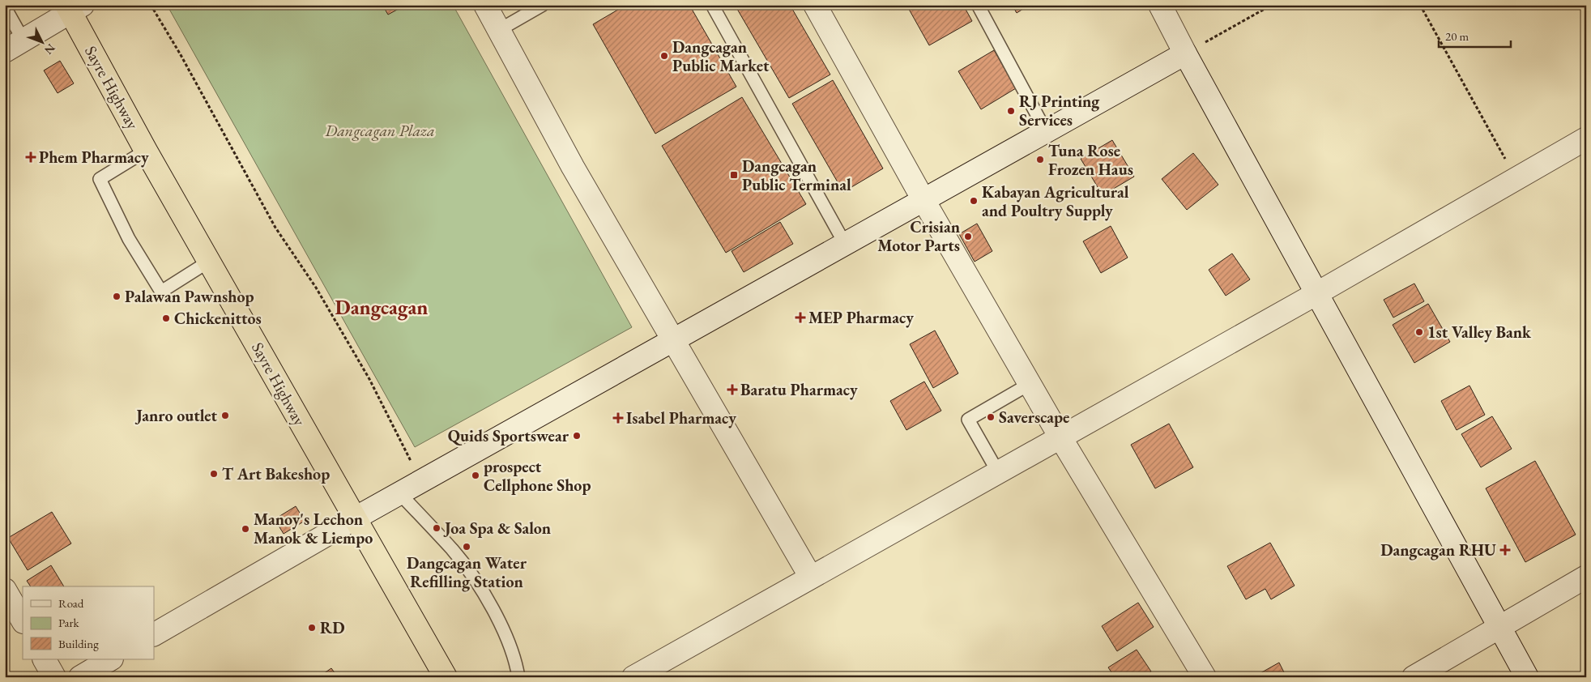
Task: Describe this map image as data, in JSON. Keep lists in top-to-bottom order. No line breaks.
{"streets":{"highway":["Sayre Highway"]},"districts":["Dangcagan"],"parks":["Dangcagan Plaza"],"places":{"other":["Dangcagan Public Market","RJ Printing Services","Tuna Rose Frozen Haus","Kabayan Agricultural and Poultry Supply","Crisian Motor Parts","Palawan Pawnshop","Chickenittos","1st Valley Bank","Janro outlet","Saverscape","Quids Sportswear","T Art Bakeshop","prospect Cellphone Shop","Joa Spa & Salon","Manoy's Lechon Manok & Liempo","Dangcagan Water Refilling Station","RD"],"health":["Phem Pharmacy","MEP Pharmacy","Baratu Pharmacy","Isabel Pharmacy","Dangcagan RHU"],"transit":["Dangcagan Public Terminal"]},"legend":["Road","Park","Building"],"scale_bar":"20 m","north":"bottom right"}
